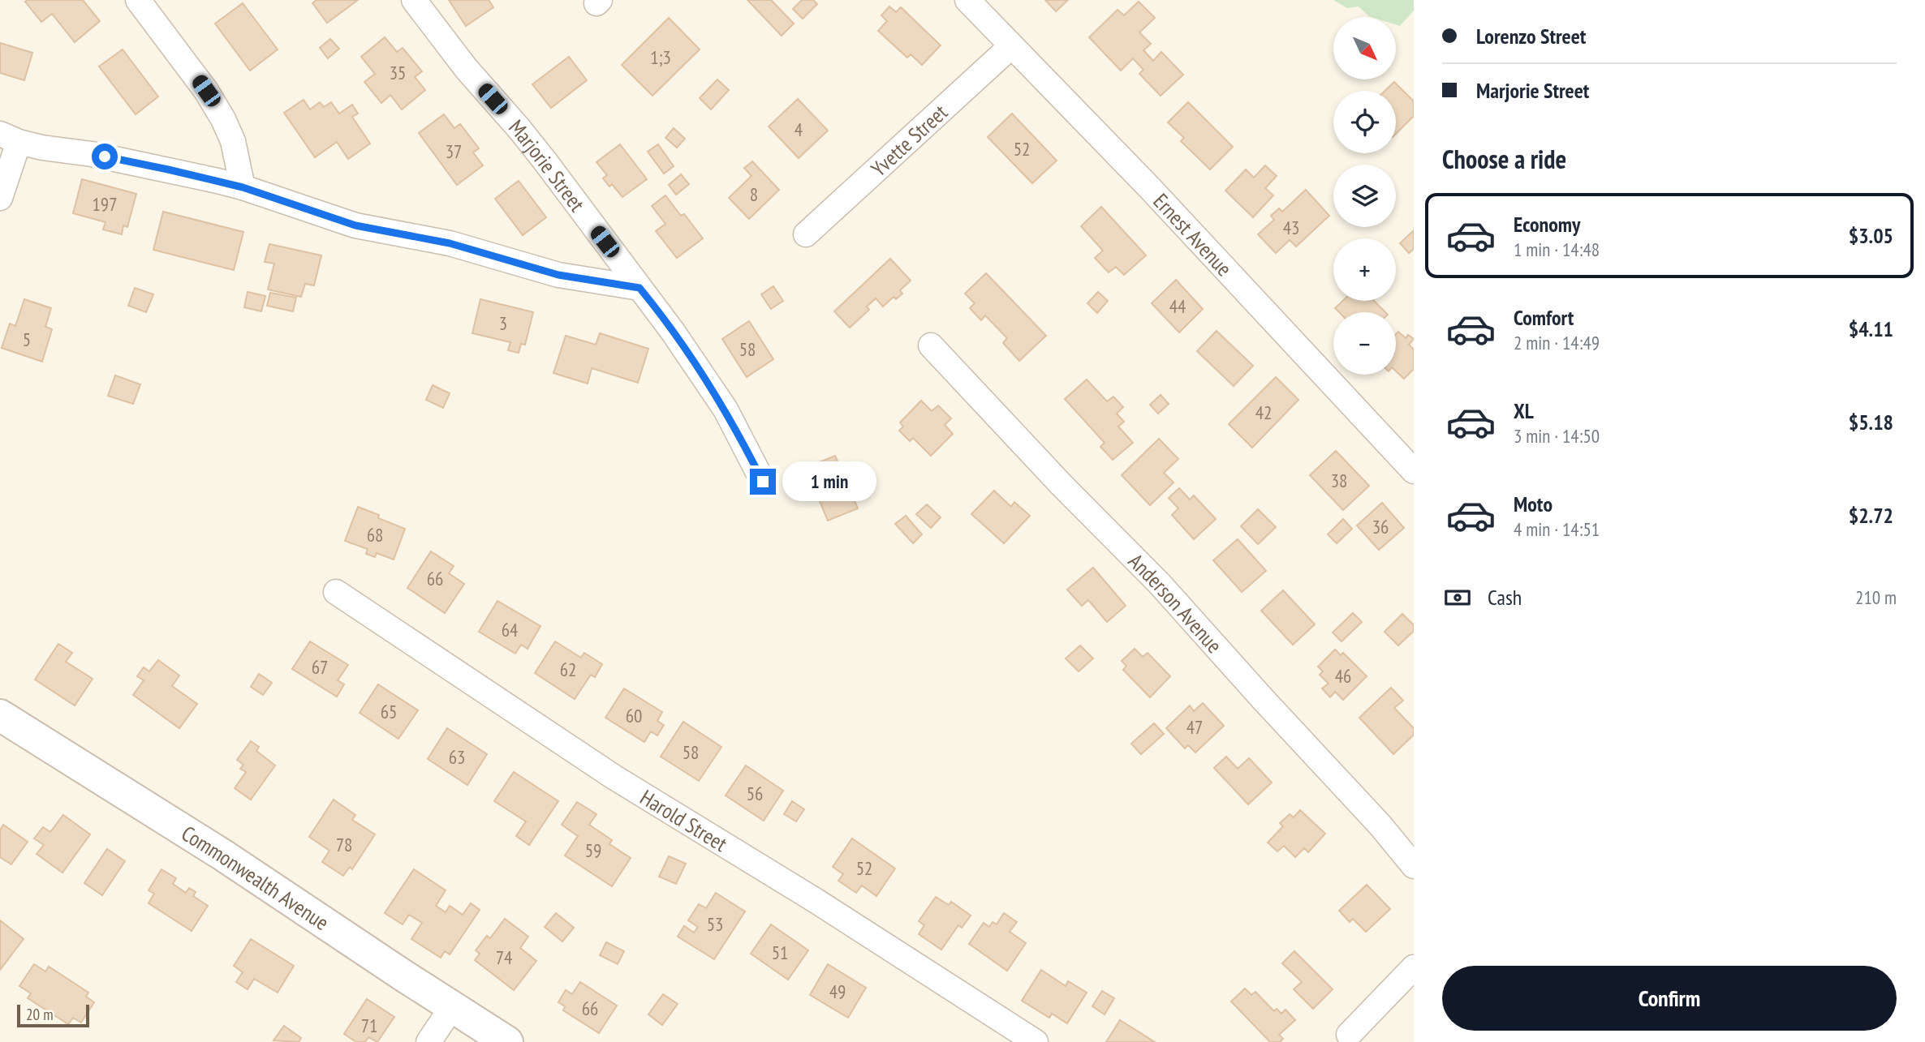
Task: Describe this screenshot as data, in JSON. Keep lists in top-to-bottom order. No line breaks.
{"streets":{"street":["Yvette Street","Marjorie Street","Ernest Avenue","Anderson Avenue","Harold Street","Commonwealth Avenue"]},"crossings":[["Yvette Street","Ernest Avenue"]],"house_numbers":["1;3","35","4","52","37","8","197","43","44","3","5","58","42","38","36","68","66","64","67","62","46","65","60","47","58","63","56","78","59","52","53","51","74","49","66","71"],"scale_bar":"20 m","north":"bottom right","page":{"banner":["Lorenzo Street","Marjorie Street"],"map_buttons":["+","−"],"heading":"Choose a ride","list":[{"name":"Economy","note":"1 min · 14:48","value":"$3.05"},{"name":"Comfort","note":"2 min · 14:49","value":"$4.11"},{"name":"XL","note":"3 min · 14:50","value":"$5.18"},{"name":"Moto","note":"4 min · 14:51","value":"$2.72"}],"bubble":"1 min","pay":["Cash","210 m"],"buttons":"Confirm","scale":"20 m"}}
